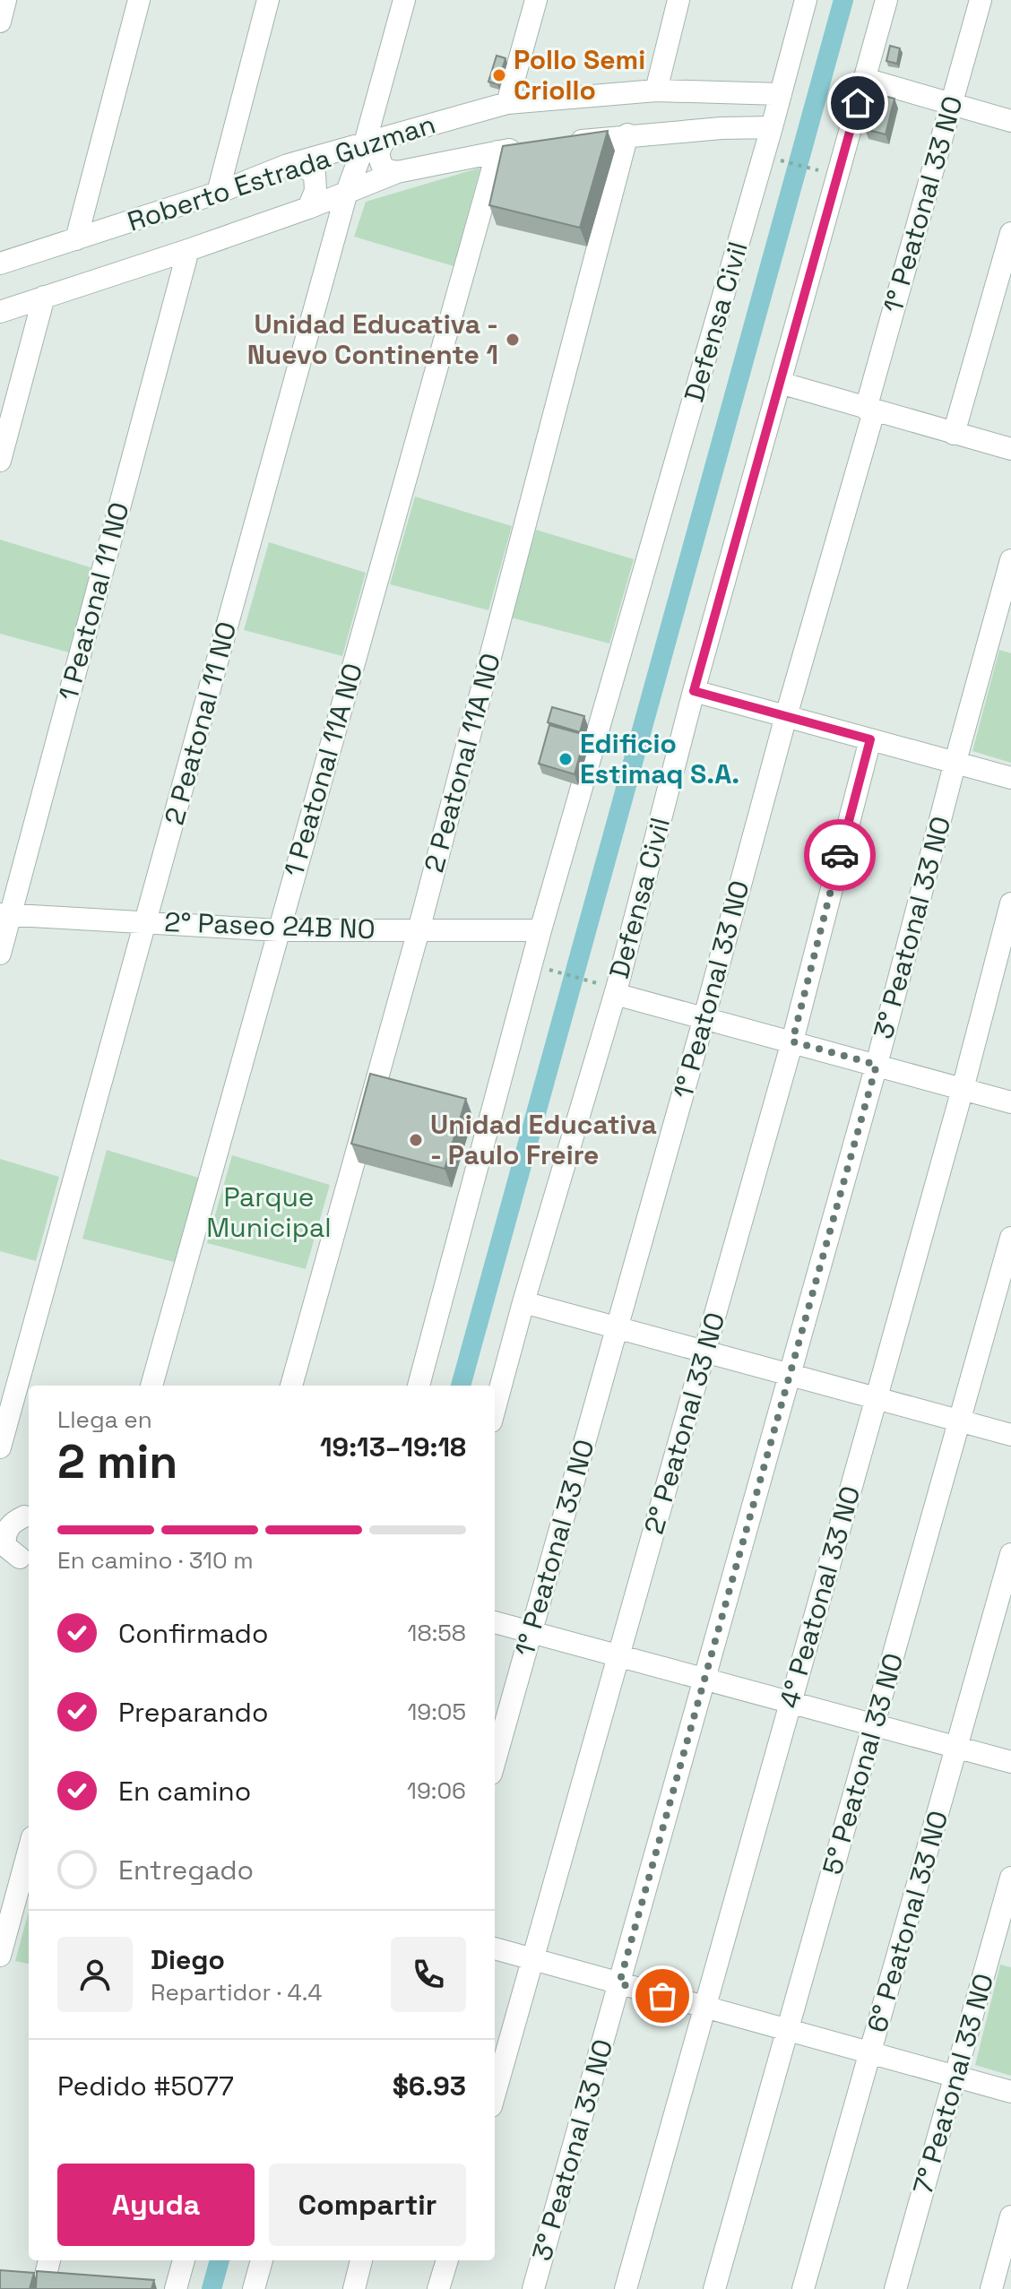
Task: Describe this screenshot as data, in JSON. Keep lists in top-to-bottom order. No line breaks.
{"streets":{"street":["Roberto Estrada Guzman","1° Peatonal 33 NO","Defensa Civil","1 Peatonal 11 NO","2 Peatonal 11 NO","2 Peatonal 11A NO","1 Peatonal 11A NO","2° Paseo 24B NO","3° Peatonal 33 NO","2° Peatonal 33 NO","4° Peatonal 33 NO","5° Peatonal 33 NO","6° Peatonal 33 NO","7° Peatonal 33 NO"]},"crossings":[["Roberto Estrada Guzman","Defensa Civil"],["Roberto Estrada Guzman","1 Peatonal 11 NO"],["Roberto Estrada Guzman","2 Peatonal 11 NO"],["Roberto Estrada Guzman","1 Peatonal 11A NO"],["Defensa Civil","2° Paseo 24B NO"],["1 Peatonal 11 NO","2° Paseo 24B NO"],["2 Peatonal 11 NO","2° Paseo 24B NO"],["2 Peatonal 11A NO","2° Paseo 24B NO"],["1 Peatonal 11A NO","2° Paseo 24B NO"]],"parks":["Parque Municipal"],"places":["Pollo Semi Criollo","Unidad Educativa - Nuevo Continente 1","Edificio Estimaq S.A.","Unidad Educativa - Paulo Freire"],"page":{"heading":["2 min","Llega en","19:13–19:18"],"panel":["Diego","Repartidor · 4.4","Pedido #5077","$6.93"],"bar":"En camino · 310 m","list":[["Confirmado","18:58"],["Preparando","19:05"],["En camino","19:06"],"Entregado"],"buttons":["Ayuda","Compartir"]}}
